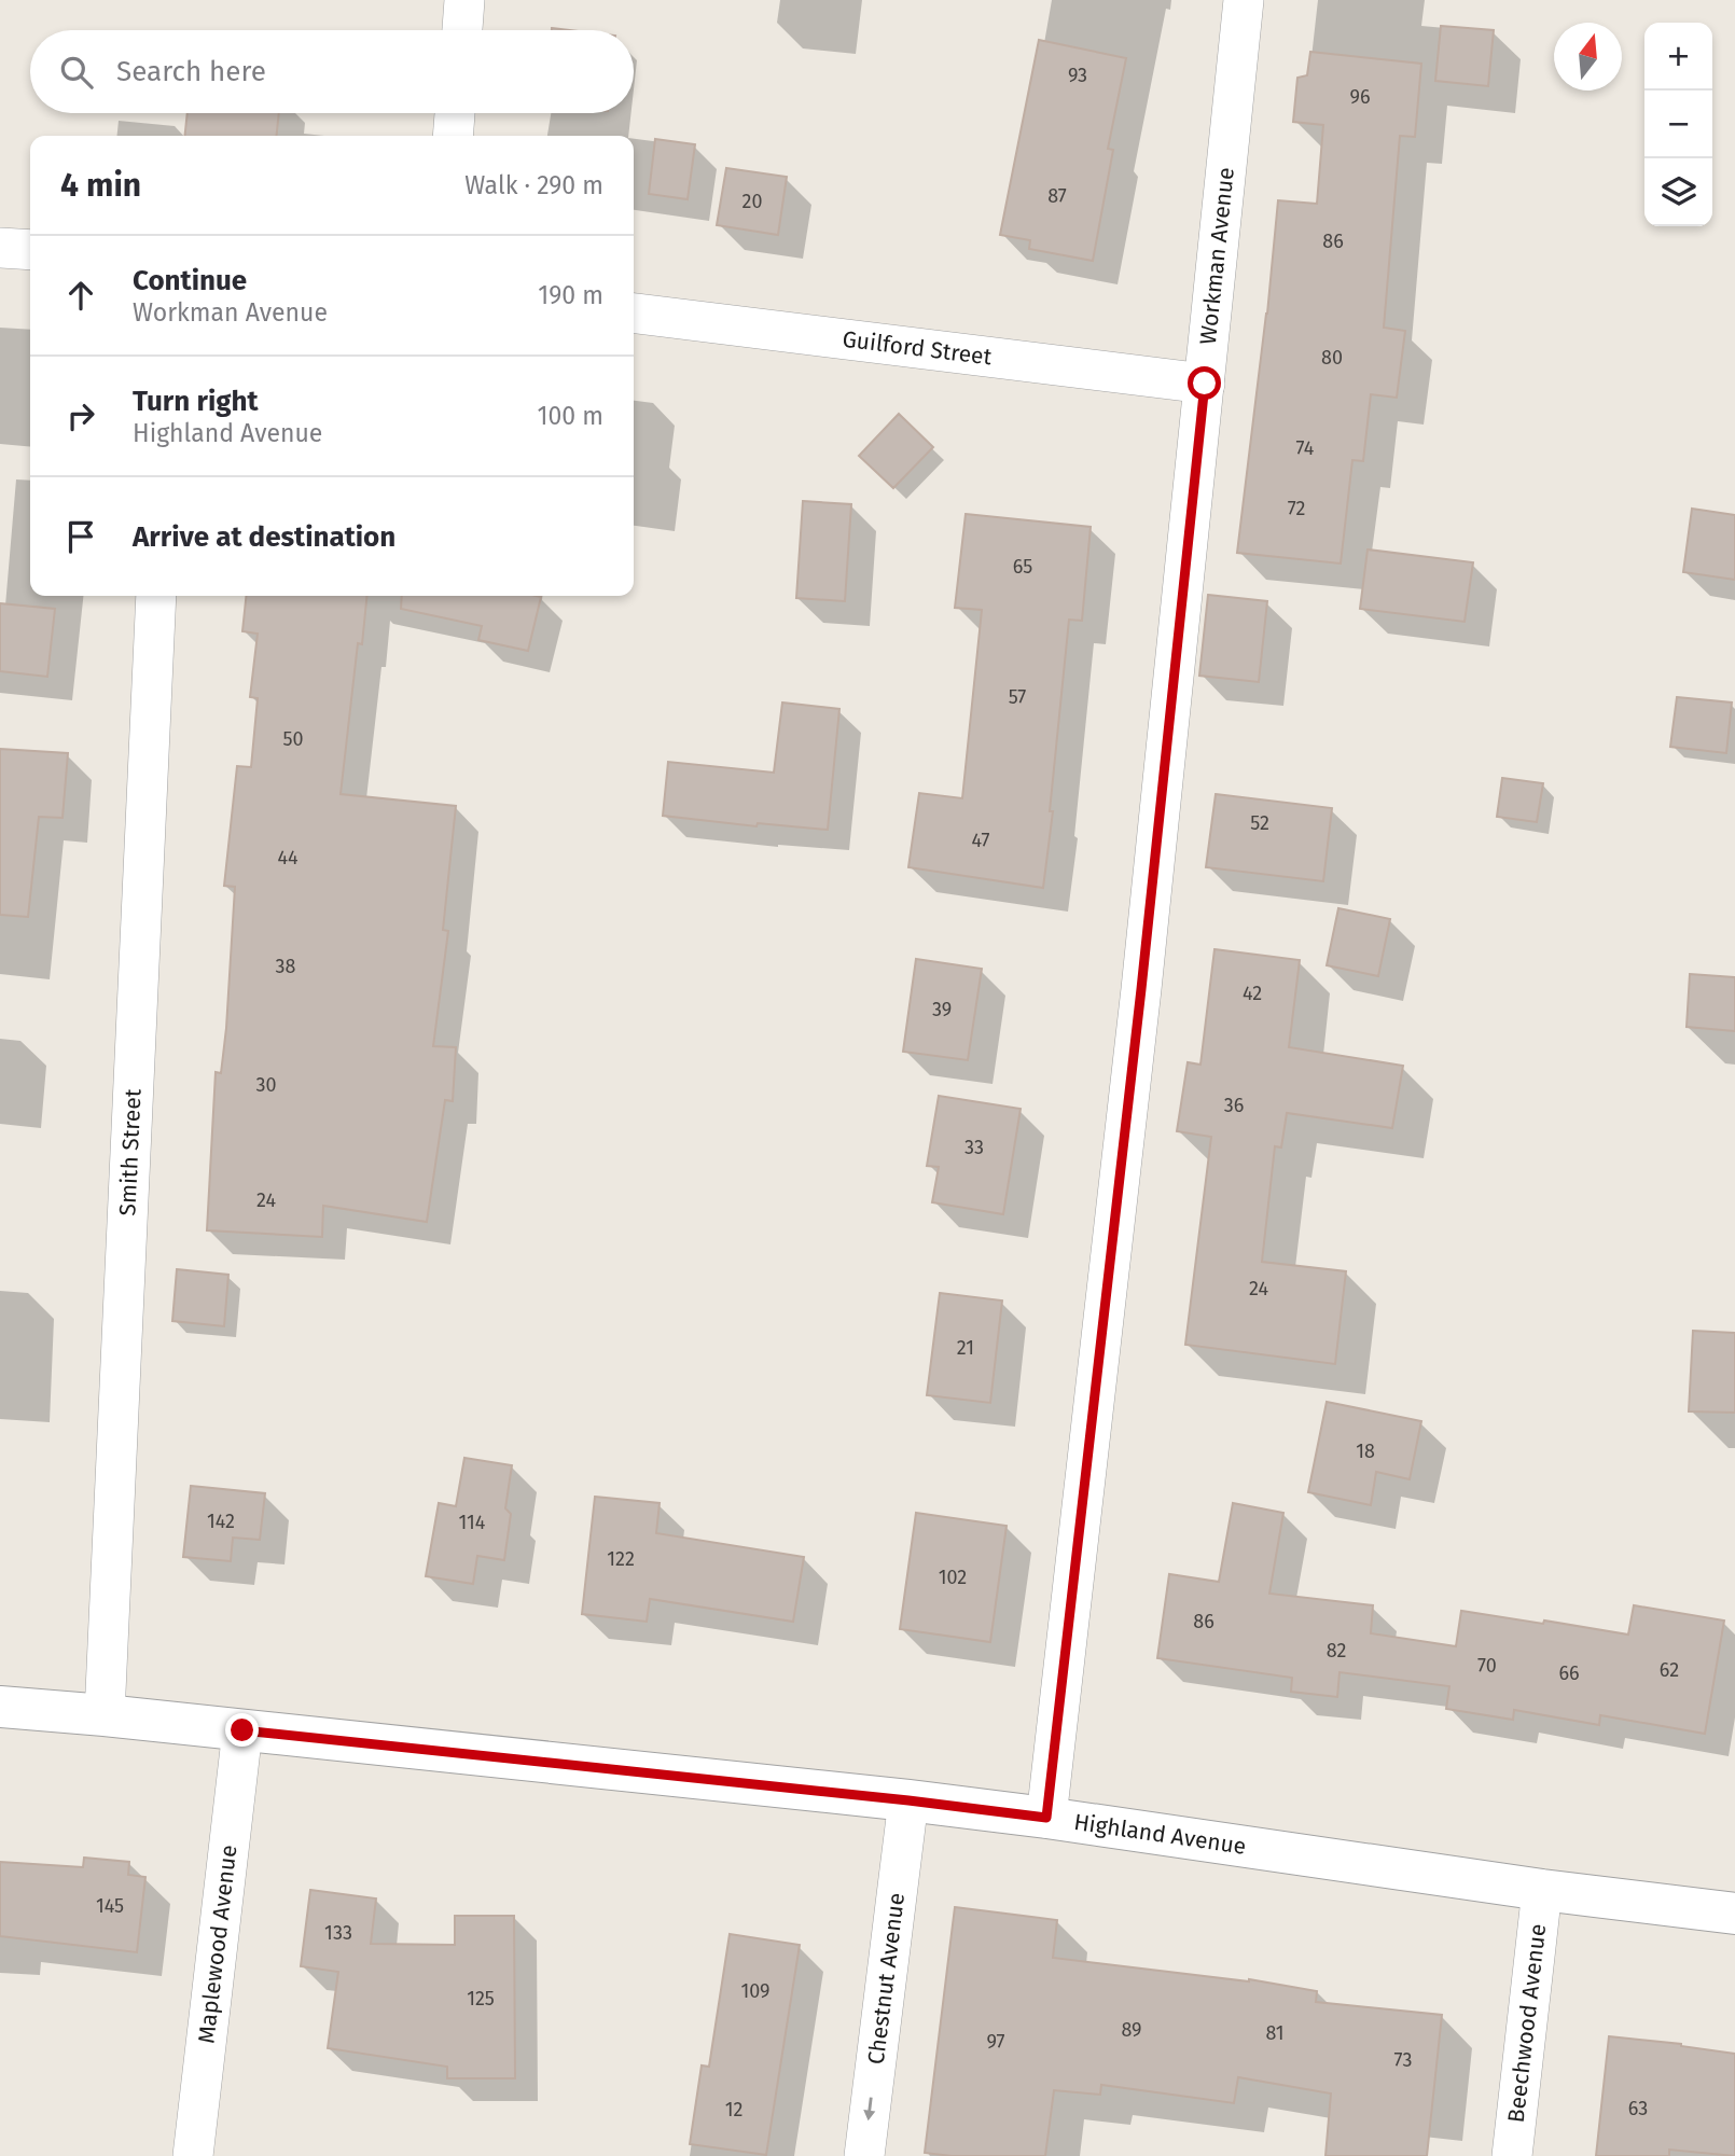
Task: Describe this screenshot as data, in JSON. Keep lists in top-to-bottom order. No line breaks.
{"streets":{"street":["Workman Avenue","Guilford Street","Smith Street","Highland Avenue","Maplewood Avenue","Chestnut Avenue","Beechwood Avenue"]},"crossings":[["Workman Avenue","Guilford Street"],["Workman Avenue","Highland Avenue"],["Smith Street","Highland Avenue"],["Highland Avenue","Maplewood Avenue"],["Highland Avenue","Chestnut Avenue"],["Highland Avenue","Beechwood Avenue"]],"one_way":["Chestnut Avenue"],"house_numbers":["93","96","87","20","86","80","74","72","65","57","50","52","47","44","38","42","39","30","36","33","24","24","21","18","142","114","122","102","86","82","70","62","66","145","133","109","125","89","81","97","73","63","12"],"north":"top","page":{"map_buttons":["+","−"],"search":"Search here","heading":["4 min","Walk · 290 m"],"list":[["Continue","Workman Avenue","190 m"],["Turn right","Highland Avenue","100 m"],"Arrive at destination"]}}
